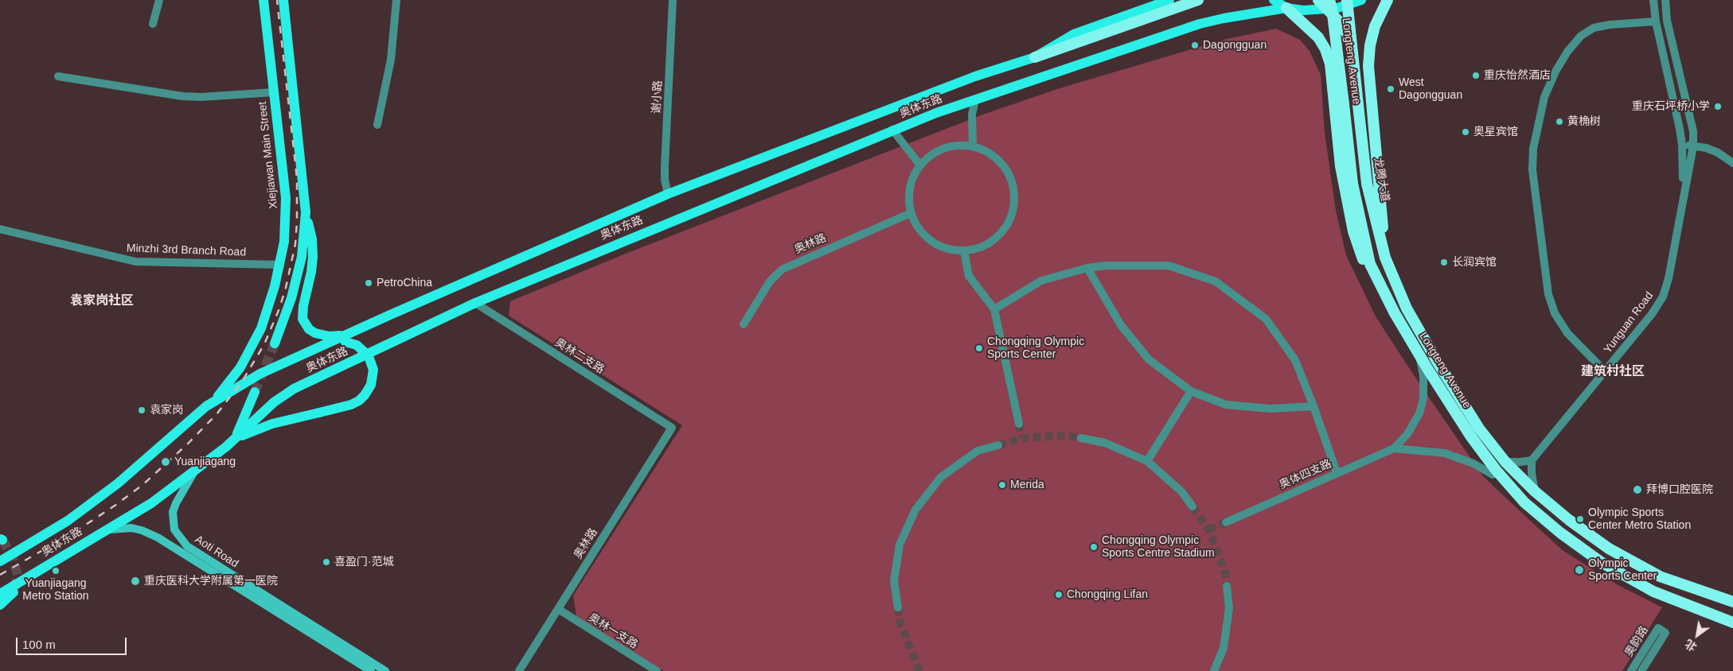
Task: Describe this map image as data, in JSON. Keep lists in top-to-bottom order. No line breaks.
{"streets":{"highway":["Longteng Avenue","龙腾大道"],"main road":["奥体东路","Xiejiawan Main Street","Aoti Road"],"street":["谢小路","奥林路","Minzhi 3rd Branch Road","Yunguan Road","奥林二支路","奥体四支路","奥林一支路","奥韵路"]},"crossings":[["Longteng Avenue","龙腾大道"],["谢小路","奥体东路"],["奥体东路","Xiejiawan Main Street"],["奥体东路","奥林二支路"],["奥体东路","Aoti Road"],["Xiejiawan Main Street","Minzhi 3rd Branch Road"],["奥林路","奥林二支路"],["奥林路","奥林一支路"]],"districts":["袁家岗社区","建筑村社区"],"places":["Dagongguan","重庆怡然酒店","West Dagongguan","重庆石坪桥小学","黄桷树","奥星宾馆","长润宾馆","PetroChina","Chongqing Olympic Sports Center","袁家岗","Yuanjiagang","Merida","拜博口腔医院","Olympic Sports Center Metro Station","Chongqing Olympic Sports Centre Stadium","喜盈门·范城","Olympic Sports Center","Yuanjiagang Metro Station","重庆医科大学附属第一医院","Chongqing Lifan"],"scale_bar":"100 m","north":"bottom left"}
